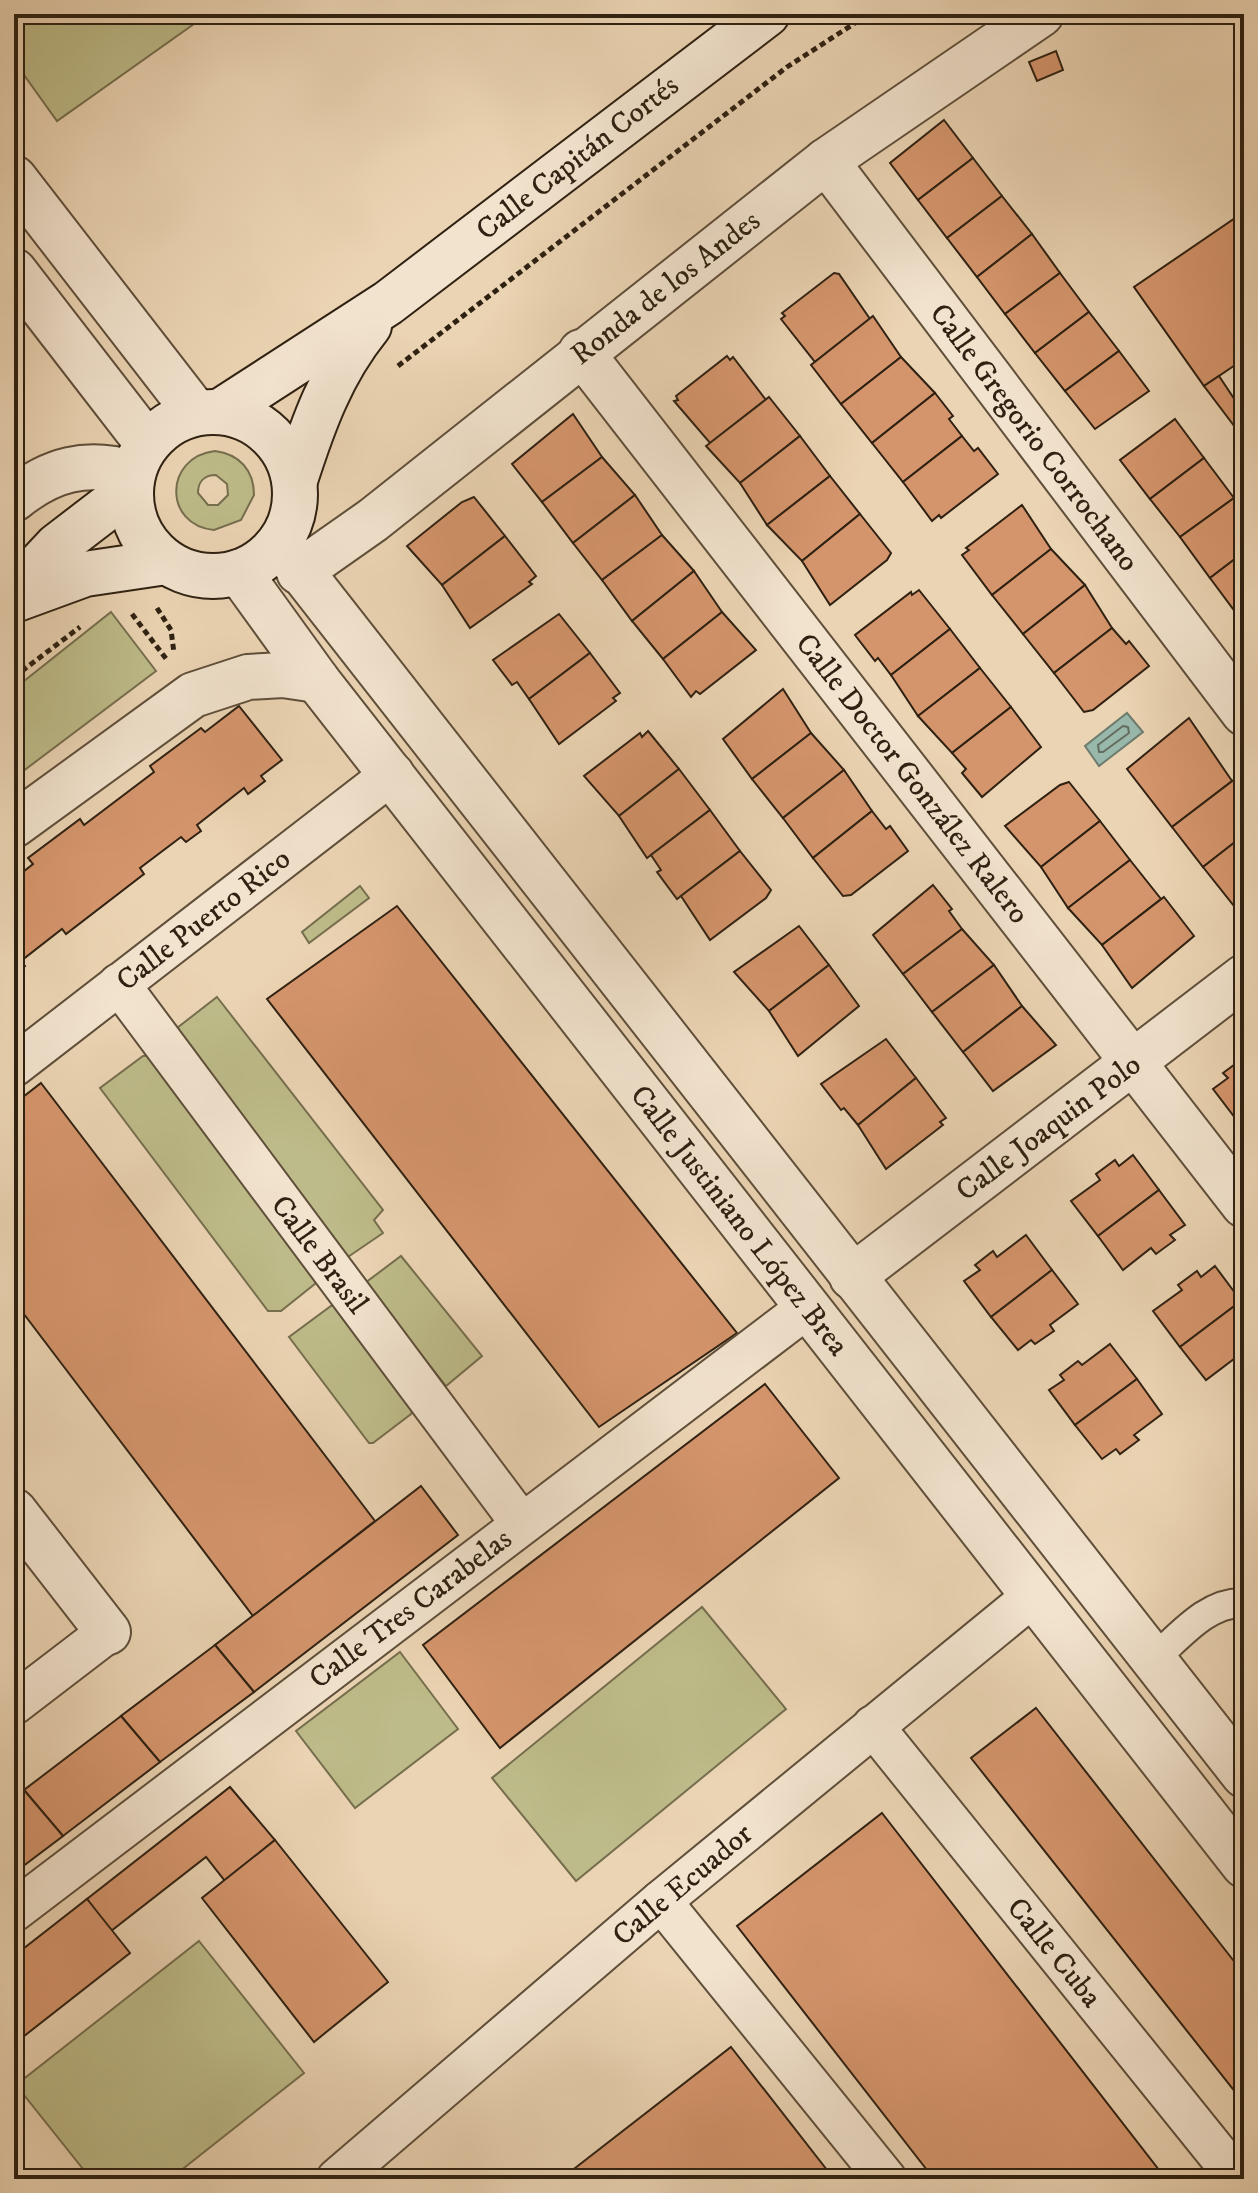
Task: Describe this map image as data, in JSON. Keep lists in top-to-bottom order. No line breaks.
{"streets":{"street":["Calle Capitán Cortés","Ronda de los Andes","Calle Gregorio Corrochano","Calle Doctor González Ralero","Calle Puerto Rico","Calle Joaquin Polo","Calle Justiniano López Brea","Calle Brasil","Calle Tres Carabelas","Calle Ecuador","Calle Cuba"]},"crossings":[["Calle Capitán Cortés","Ronda de los Andes"],["Calle Capitán Cortés","Calle Justiniano López Brea"],["Ronda de los Andes","Calle Gregorio Corrochano"],["Ronda de los Andes","Calle Doctor González Ralero"],["Ronda de los Andes","Calle Justiniano López Brea"],["Calle Doctor González Ralero","Calle Joaquin Polo"],["Calle Puerto Rico","Calle Justiniano López Brea"],["Calle Puerto Rico","Calle Brasil"],["Calle Joaquin Polo","Calle Justiniano López Brea"],["Calle Justiniano López Brea","Calle Tres Carabelas"],["Calle Justiniano López Brea","Calle Ecuador"],["Calle Brasil","Calle Tres Carabelas"],["Calle Ecuador","Calle Cuba"]]}
